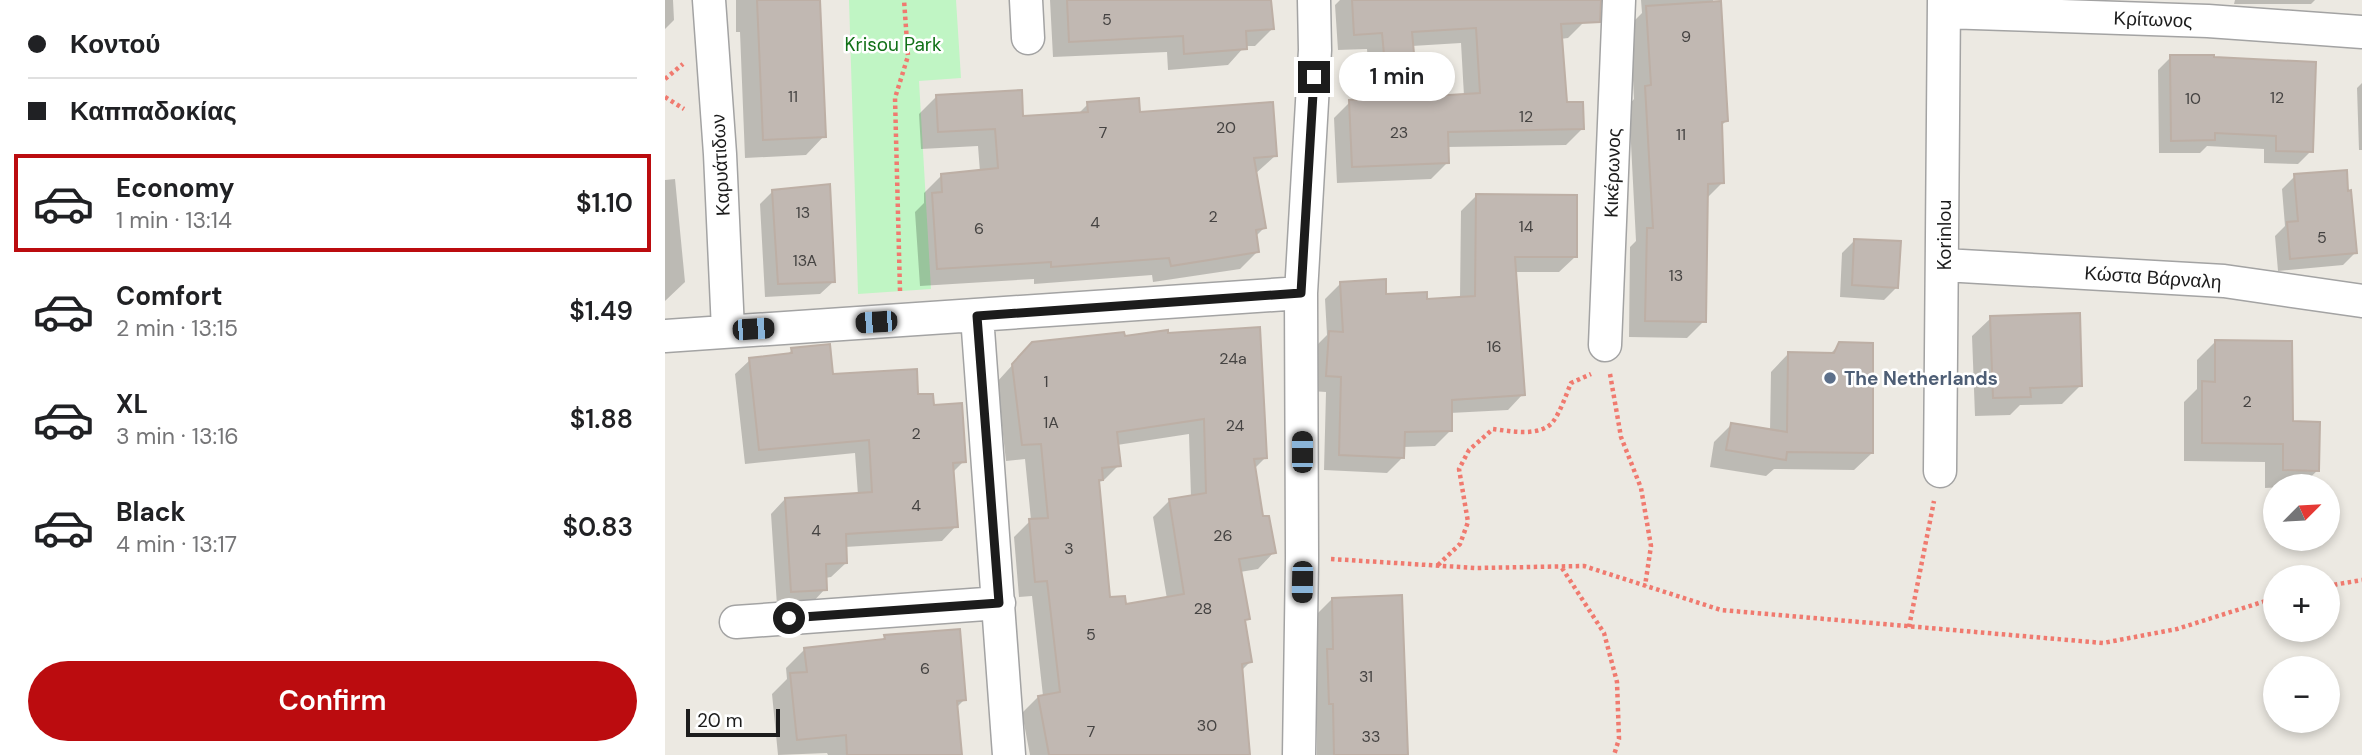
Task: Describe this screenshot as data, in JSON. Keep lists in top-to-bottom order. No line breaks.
{"streets":{"street":["Κρίτωνος","Καρυάτιδων","Κικέρωνος","Korinlou","Κώστα Βάρναλη"]},"crossings":[["Κρίτωνος","Korinlou"],["Korinlou","Κώστα Βάρναλη"]],"parks":["Krisou Park"],"places":["The Netherlands"],"house_numbers":["5","9","11","12","10","12","20","7","23","11","13","2","4","14","6","5","13A","13","16","24a","1","2","1A","24","2","4","4","26","3","28","5","6","31","30","7","33"],"scale_bar":"20 m","north":"top right","page":{"banner":["Κοντού","Καππαδοκίας"],"bubble":"1 min","list":[{"name":"Economy","note":"1 min · 13:14","value":"$1.10"},{"name":"Comfort","note":"2 min · 13:15","value":"$1.49"},{"name":"XL","note":"3 min · 13:16","value":"$1.88"},{"name":"Black","note":"4 min · 13:17","value":"$0.83"}],"map_buttons":["+","−"],"buttons":"Confirm","scale":"20 m"}}
